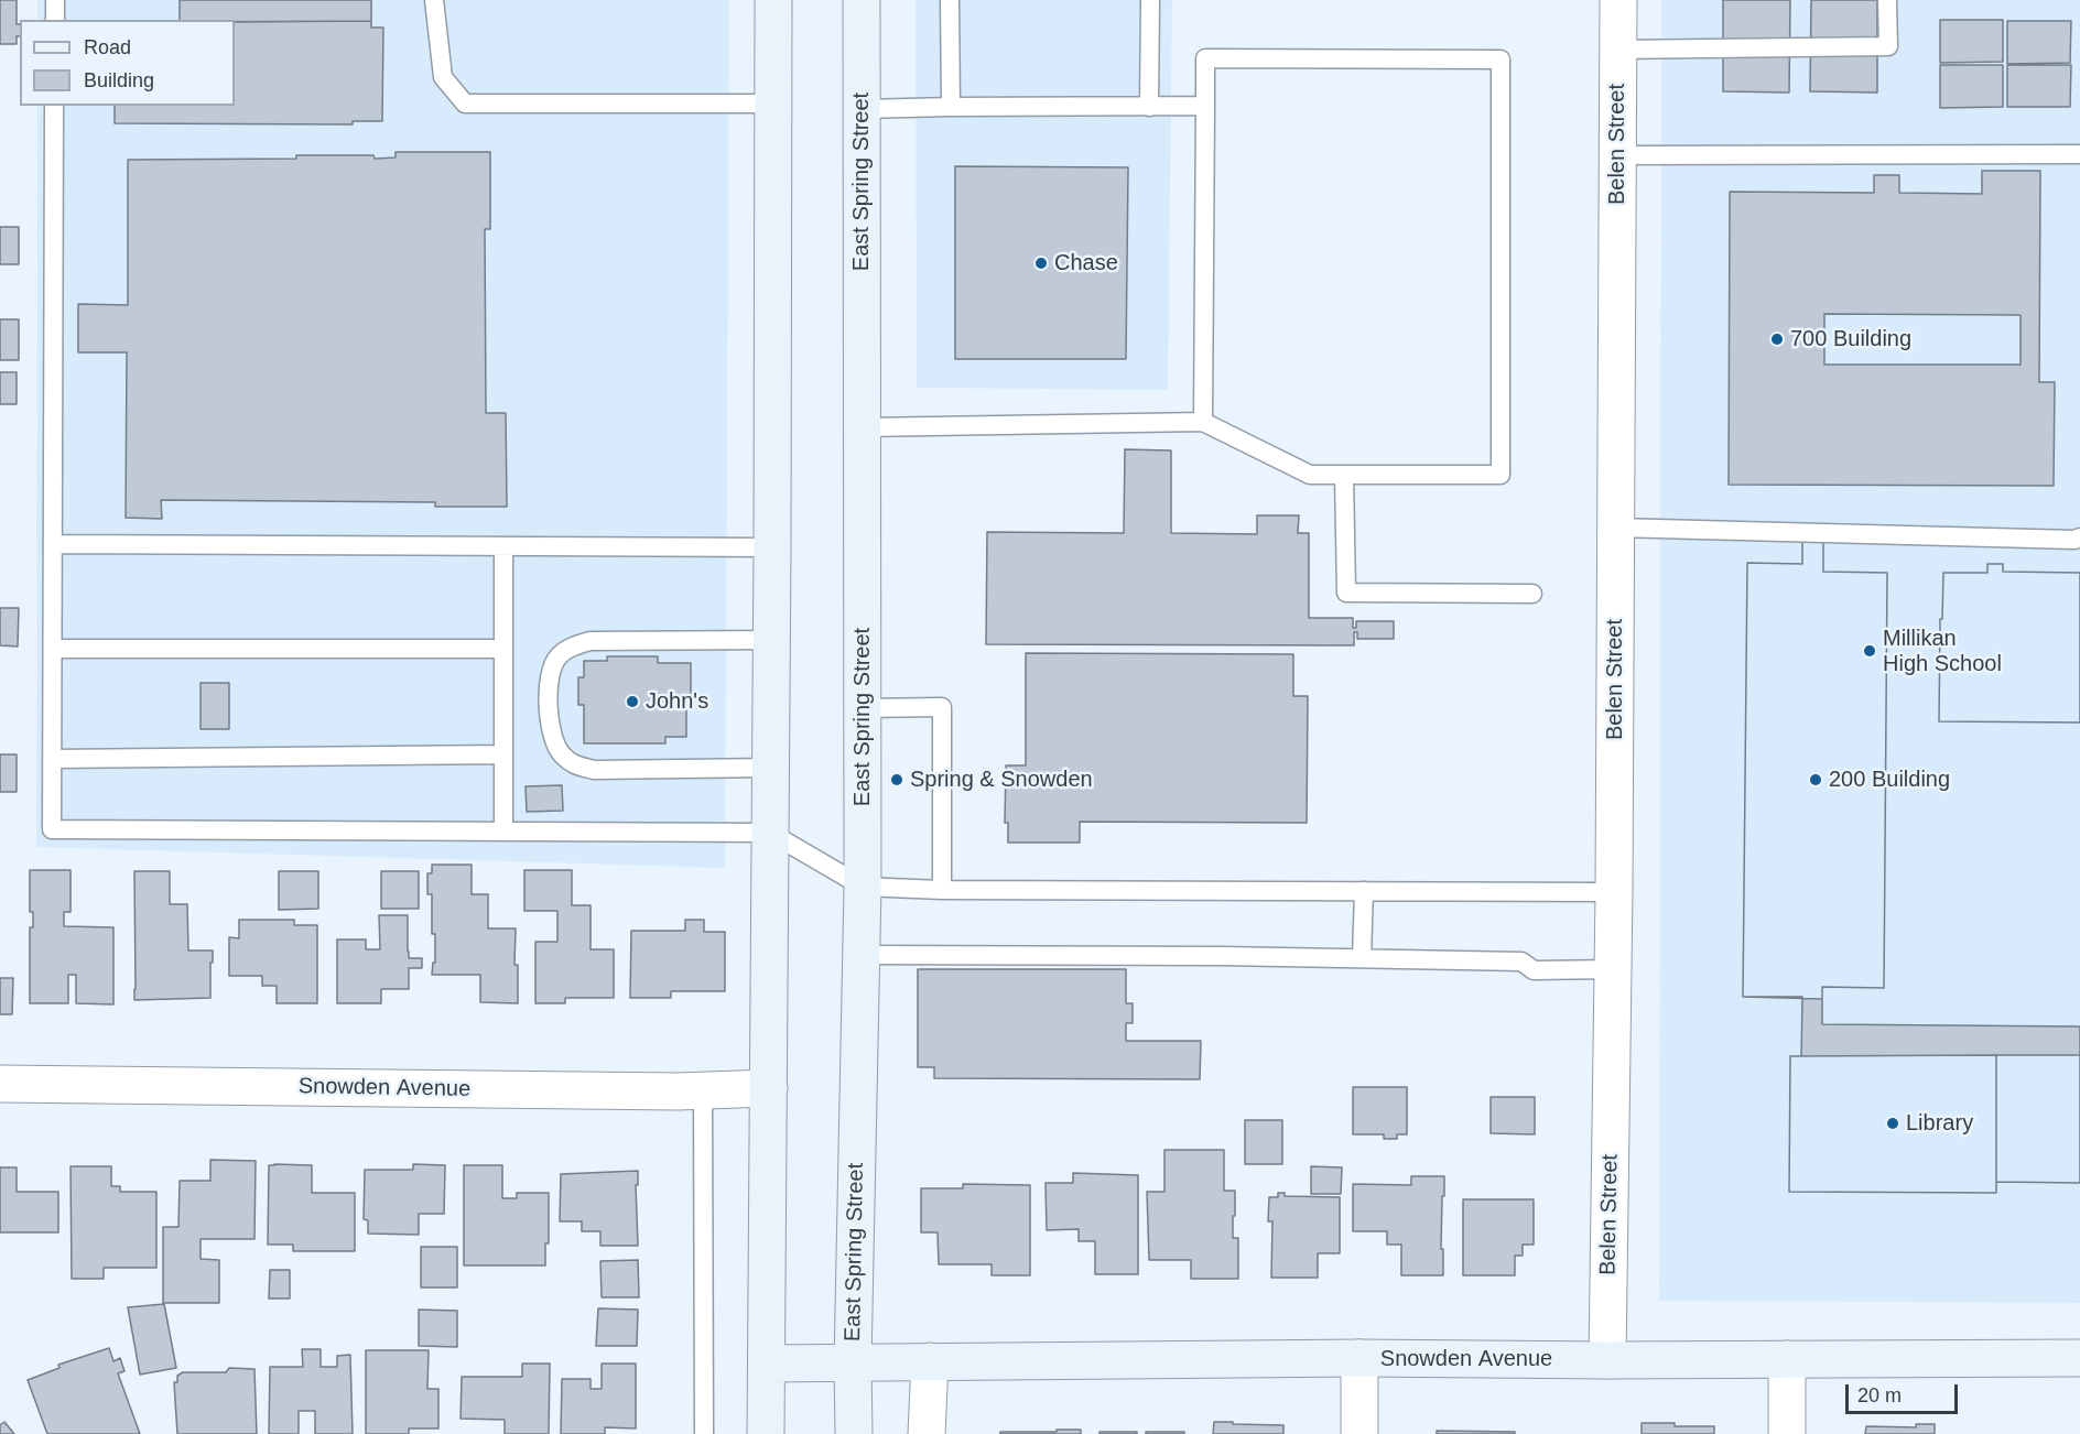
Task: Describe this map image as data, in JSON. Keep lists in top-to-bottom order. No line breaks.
{"streets":{"main road":["East Spring Street","Snowden Avenue"],"street":["Belen Street"]},"crossings":[["Belen Street","Snowden Avenue"],["East Spring Street","Snowden Avenue"]],"places":["Chase","700 Building","Millikan High School","John's","Spring & Snowden","200 Building","Library"],"legend":["Road","Building"],"scale_bar":"20 m"}
